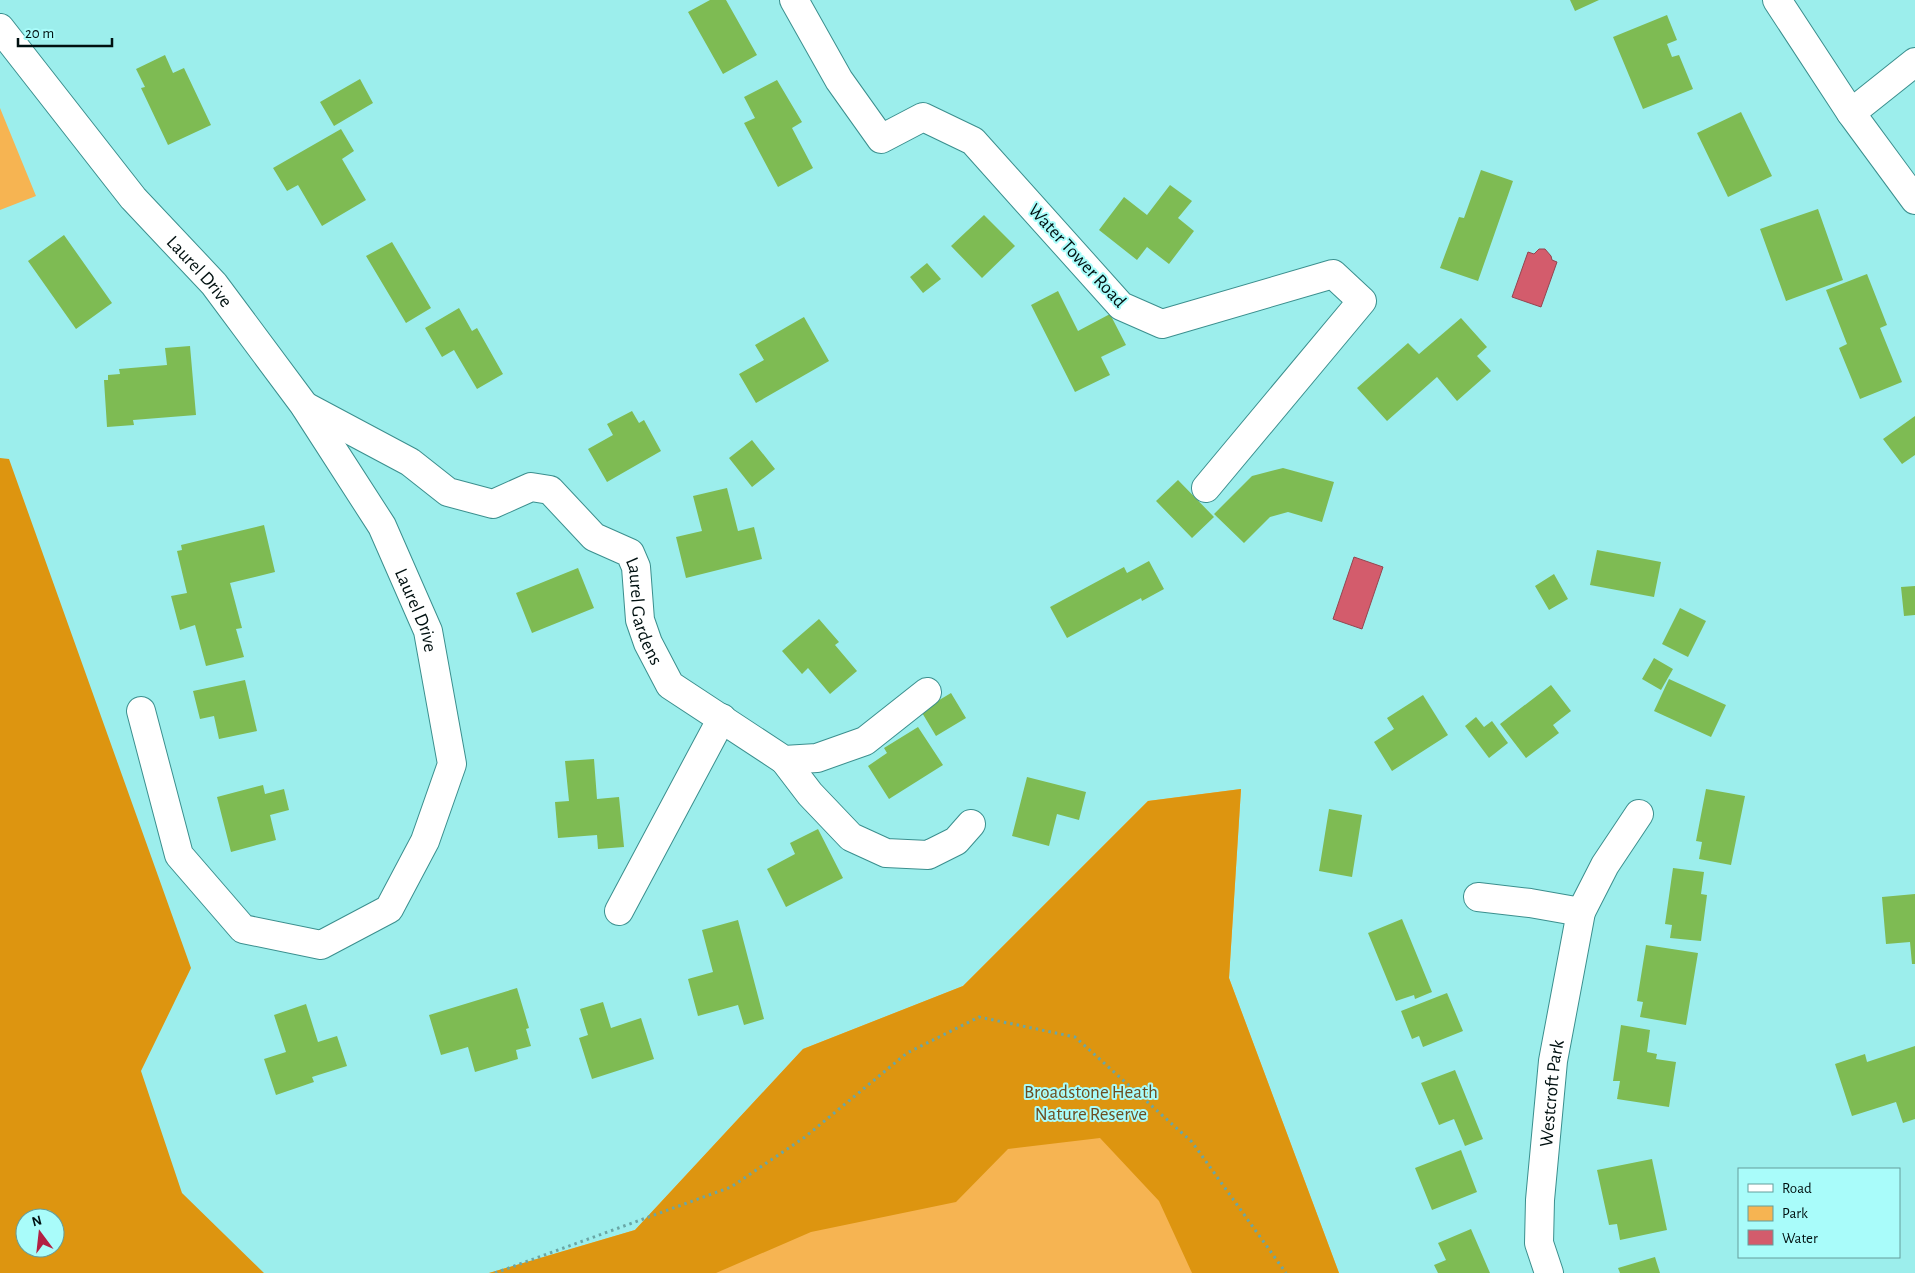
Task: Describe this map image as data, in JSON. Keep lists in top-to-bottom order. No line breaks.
{"streets":{"street":["Water Tower Road","Laurel Drive","Laurel Gardens","Westcroft Park"]},"crossings":[["Laurel Drive","Laurel Gardens"]],"parks":["Broadstone Heath Nature Reserve"],"legend":["Road","Park","Water"],"scale_bar":"20 m","north":"top"}
